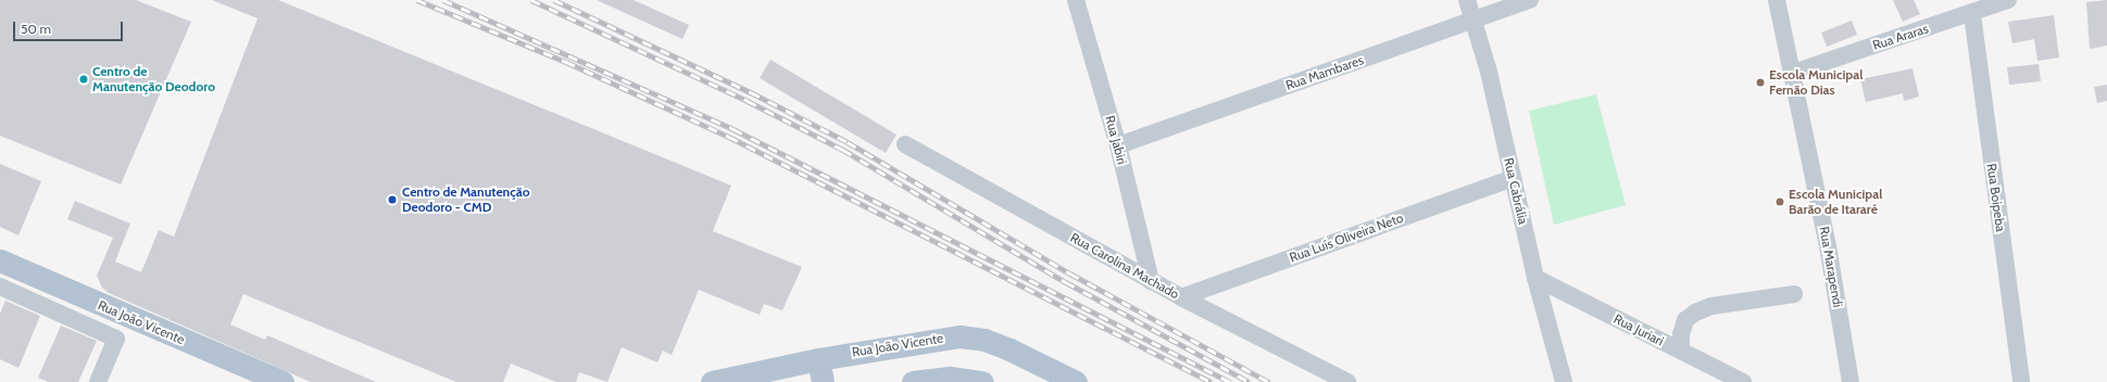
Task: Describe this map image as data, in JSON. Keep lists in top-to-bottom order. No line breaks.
{"streets":{"main road":["Rua João Vicente"],"street":["Rua Araras","Rua Mambares","Rua Jabiri","Rua Cabrália","Rua Boipeba","Rua Luís Oliveira Neto","Rua Carolina Machado","Rua Marapendi","Rua Juriari"]},"crossings":[["Rua Araras","Rua Boipeba"],["Rua Araras","Rua Marapendi"],["Rua Mambares","Rua Jabiri"],["Rua Mambares","Rua Cabrália"],["Rua Jabiri","Rua Carolina Machado"],["Rua Cabrália","Rua Luís Oliveira Neto"],["Rua Cabrália","Rua Juriari"],["Rua Luís Oliveira Neto","Rua Carolina Machado"]],"places":["Centro de Manutenção Deodoro","Escola Municipal Fernão Dias","Centro de Manutenção Deodoro - CMD","Escola Municipal Barão de Itararé"],"scale_bar":"50 m"}
